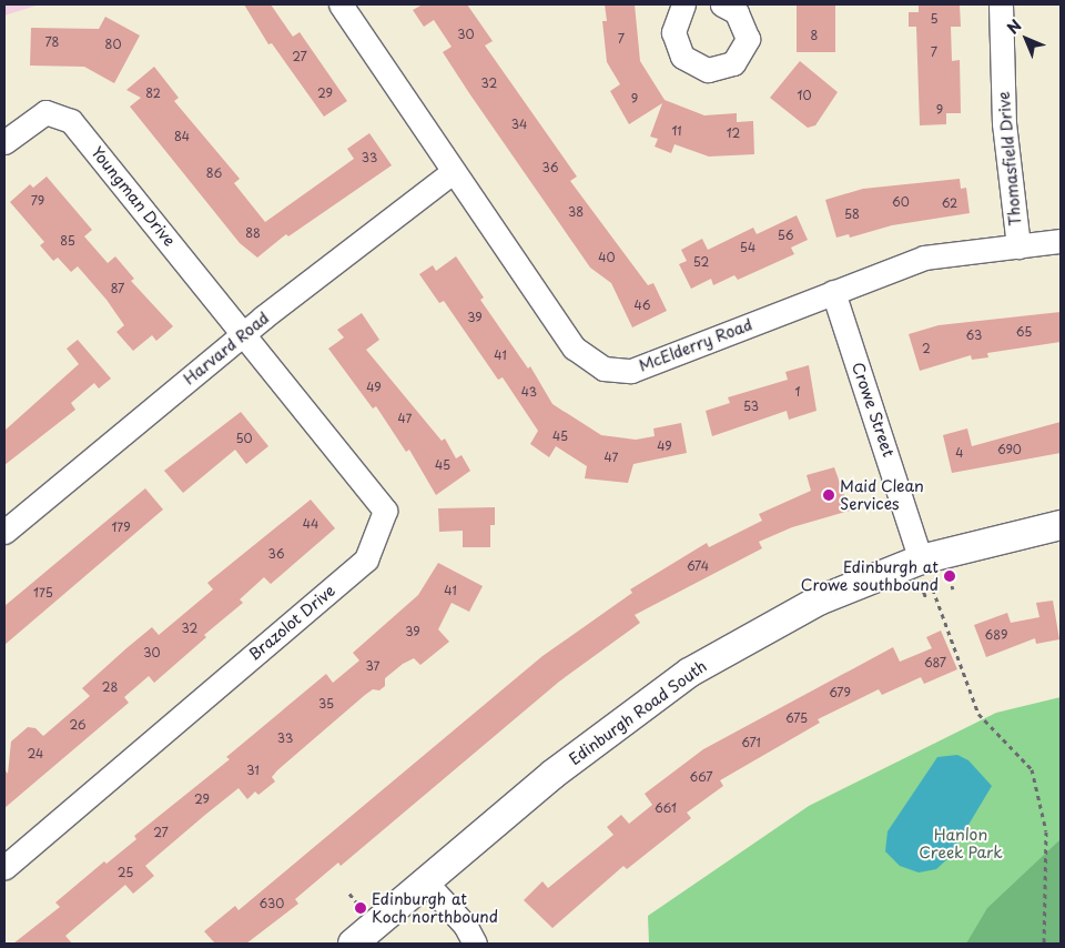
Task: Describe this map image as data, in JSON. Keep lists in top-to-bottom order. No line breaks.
{"streets":{"main road":["Edinburgh Road South"],"street":["Thomasfield Drive","Youngman Drive","McElderry Road","Harvard Road","Crowe Street","Brazolot Drive"]},"crossings":[["Thomasfield Drive","McElderry Road"],["Youngman Drive","Harvard Road"],["Youngman Drive","Brazolot Drive"],["McElderry Road","Harvard Road"],["McElderry Road","Crowe Street"],["Harvard Road","Brazolot Drive"],["Crowe Street","Edinburgh Road South"]],"parks":["Hanlon Creek Park"],"places":["Maid Clean Services","Edinburgh at Crowe southbound","Edinburgh at Koch northbound"],"house_numbers":["5","30","8","7","78","80","7","27","32","82","29","10","9","9","34","11","12","84","33","36","86","79","60","62","38","58","88","56","85","54","40","52","87","46","39","65","63","2","41","49","43","1","53","47","45","50","49","690","4","47","45","44","179","36","674","41","175","32","39","689","30","687","37","28","679","35","675","26","33","671","24","31","667","29","661","27","25","630"],"north":"top left"}
